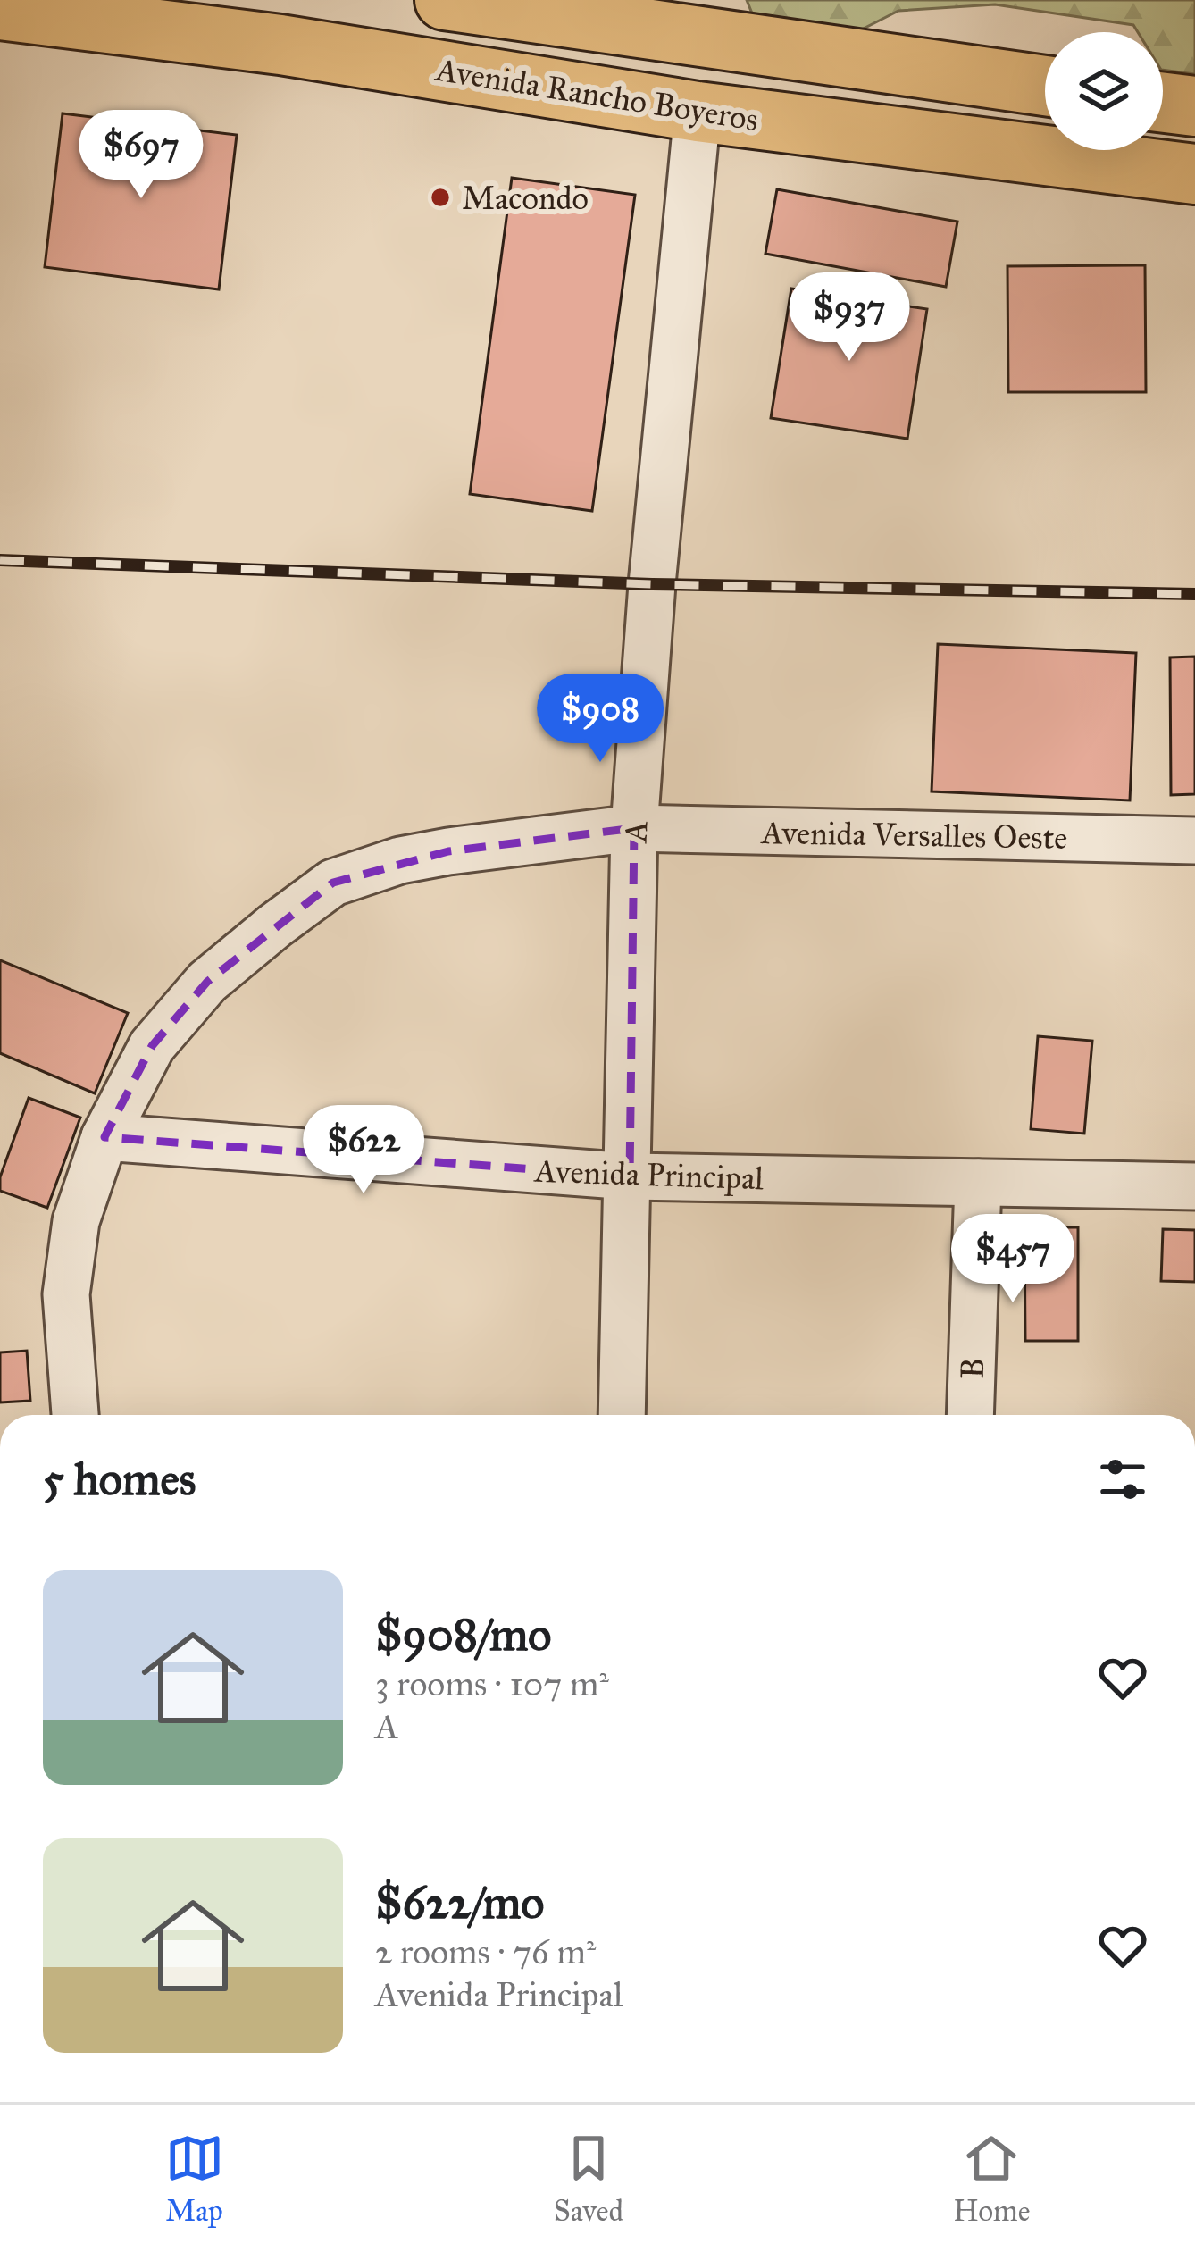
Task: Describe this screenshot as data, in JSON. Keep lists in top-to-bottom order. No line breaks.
{"streets":{"highway":["Avenida Rancho Boyeros"],"street":["A","Avenida Versalles Oeste","Avenida Principal","B"]},"crossings":[["Avenida Rancho Boyeros","A"],["A","Avenida Versalles Oeste"],["A","Avenida Principal"],["Avenida Versalles Oeste","Avenida Principal"],["Avenida Principal","B"]],"places":["Macondo"],"page":{"price":["$697","$937","$908","$622","$457"],"heading":"5 homes","list":[{"name":"$908/mo","note":"3 rooms · 107 m² · A"},{"name":"$622/mo","note":"2 rooms · 76 m² · Avenida Principal"}],"tabs":["Map","Saved","Home"]}}
